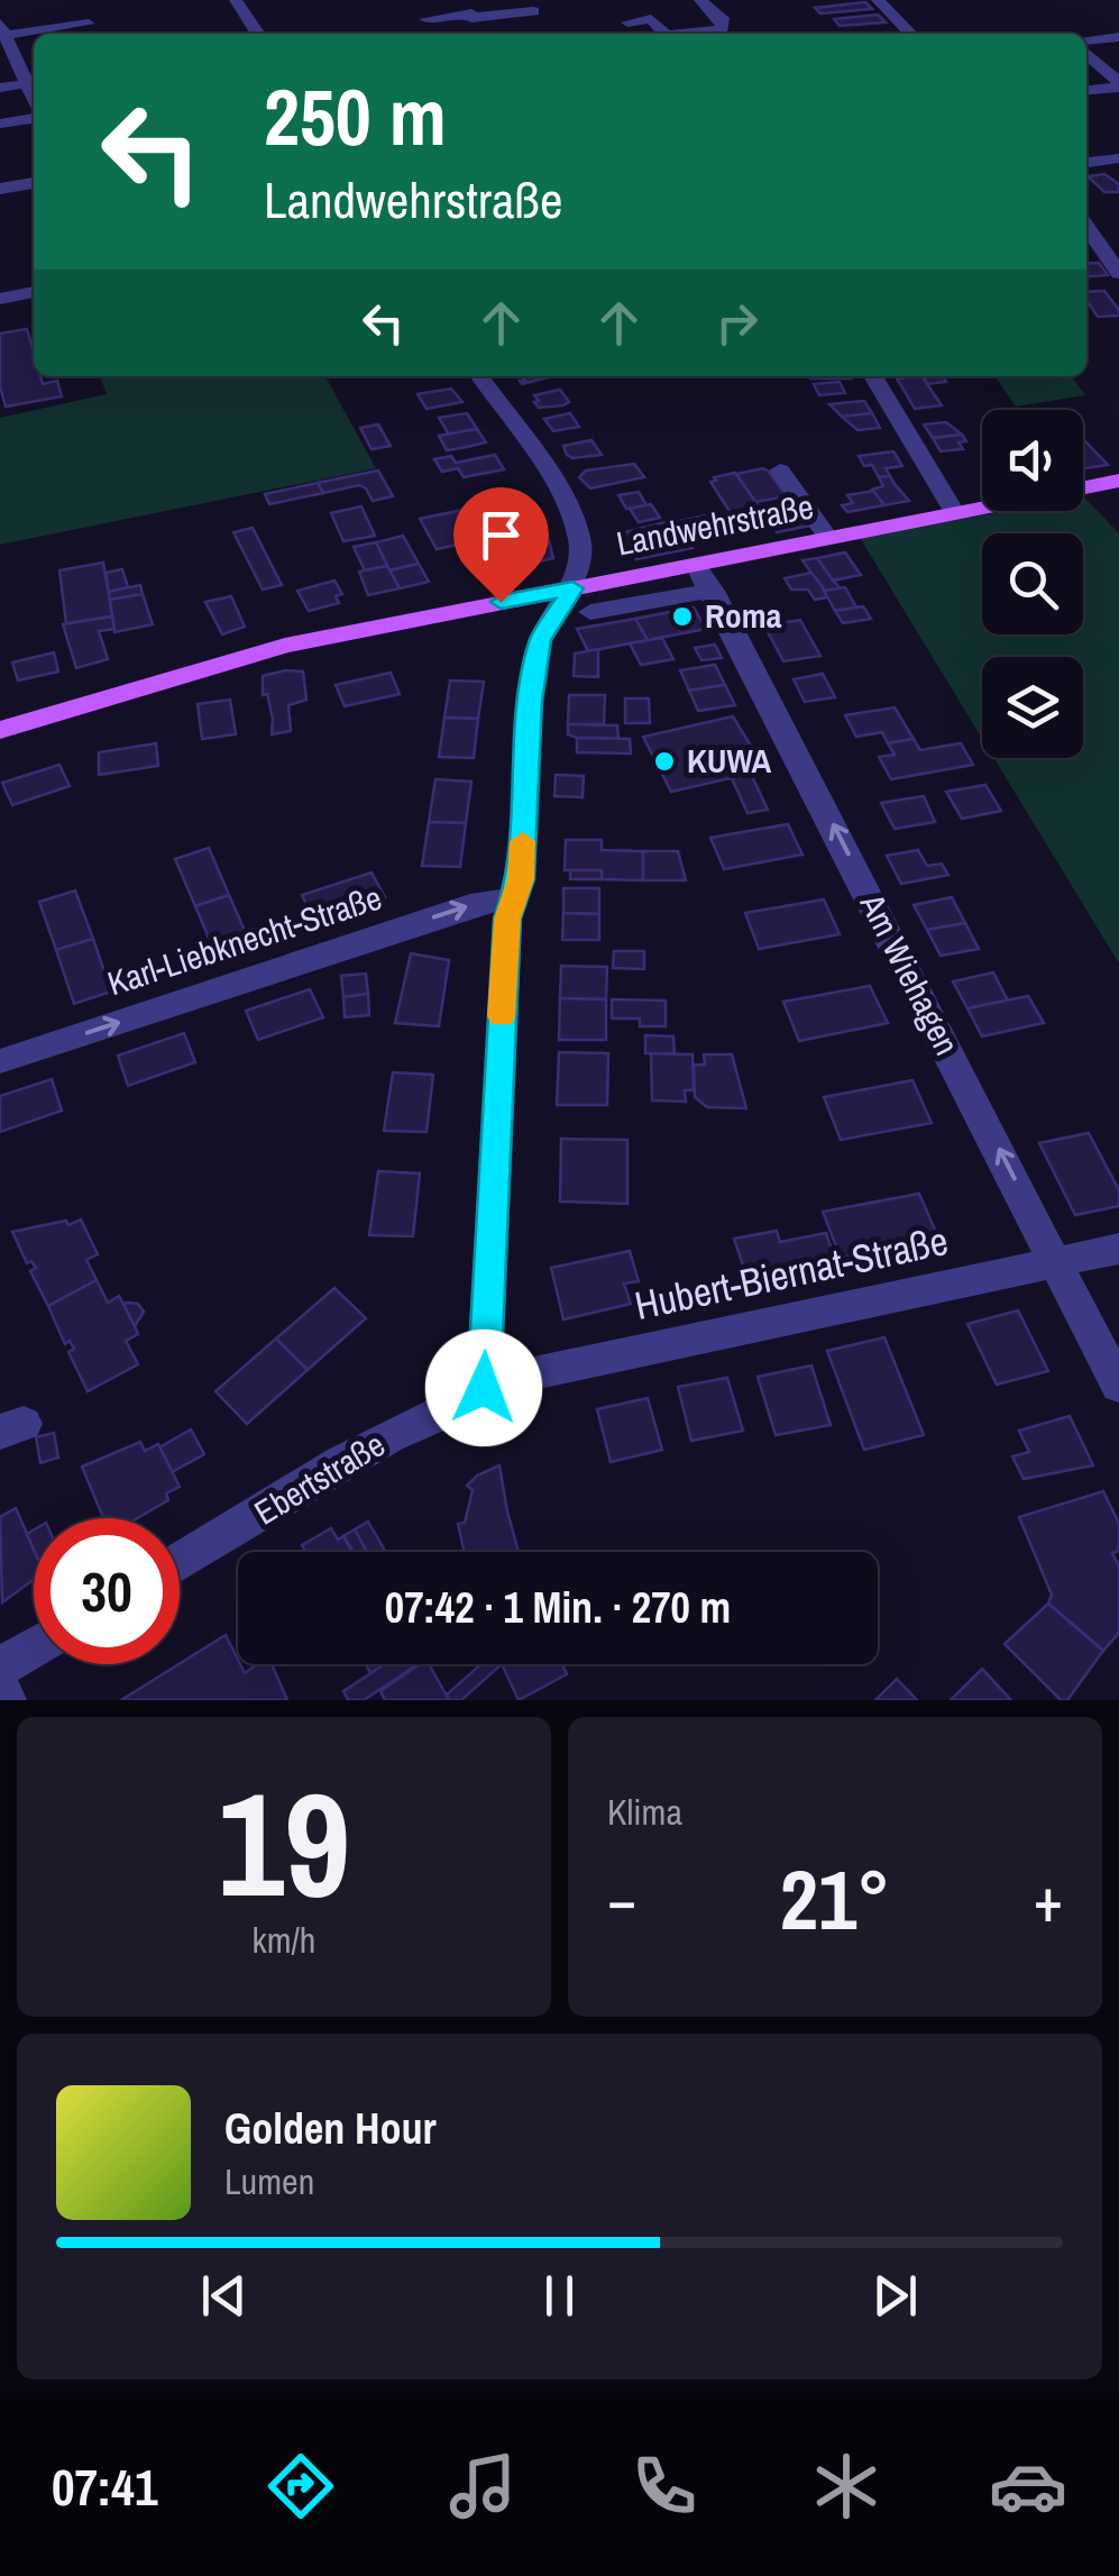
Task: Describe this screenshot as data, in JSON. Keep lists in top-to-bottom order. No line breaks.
{"streets":{"main road":["Landwehrstraße"],"street":["Karl-Liebknecht-Straße","Am Wiehagen","Hubert-Biernat-Straße","Ebertstraße"]},"crossings":[["Landwehrstraße","Am Wiehagen"],["Am Wiehagen","Hubert-Biernat-Straße"],["Hubert-Biernat-Straße","Ebertstraße"]],"one_way":["Karl-Liebknecht-Straße","Am Wiehagen"],"places":["Roma","KUWA"],"page":{"turn":["250 m","Landwehrstraße"],"limit":"30","trip":"07:42 · 1 Min. · 270 m","tile":[["19","km/h"],"Klima"],"heat":["−","21°","+"],"song":["Golden Hour","Lumen"],"tabs":"07:41"}}
